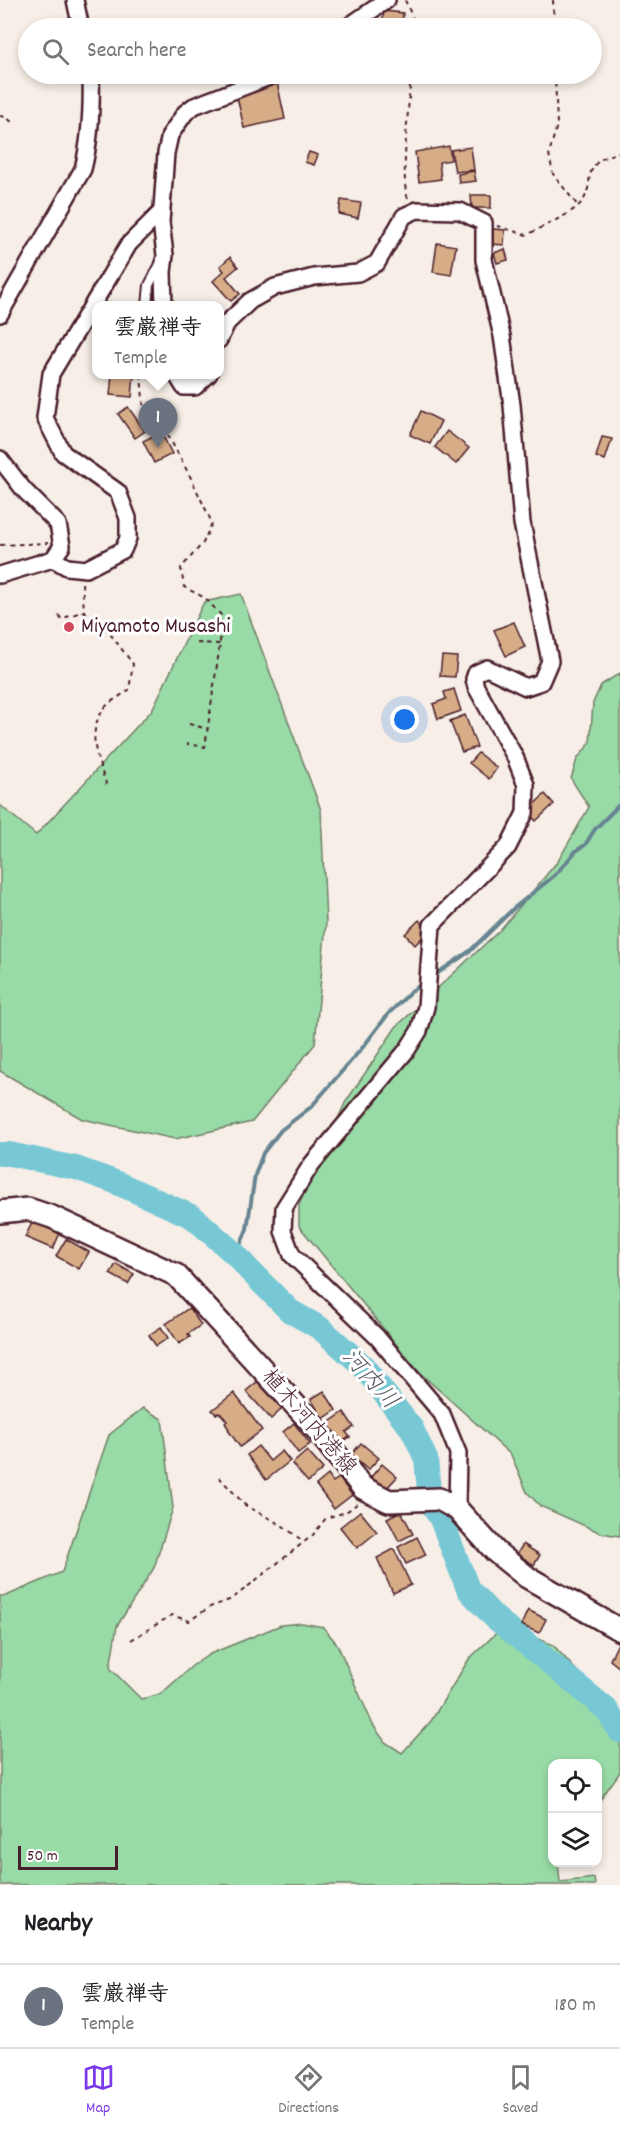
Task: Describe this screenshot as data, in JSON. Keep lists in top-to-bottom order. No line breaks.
{"streets":{"main road":["植木河内港線"]},"water":["河内川"],"places":["Miyamoto Musashi"],"scale_bar":"50 m","page":{"search":"Search here","popup":["雲巌禅寺","Temple"],"pins":"1","scale":"50 m","heading":"Nearby","list":[{"mark":"1","name":"雲巌禅寺","note":"Temple","value":"180 m"}],"nav":["Map","Directions","Saved"]}}
